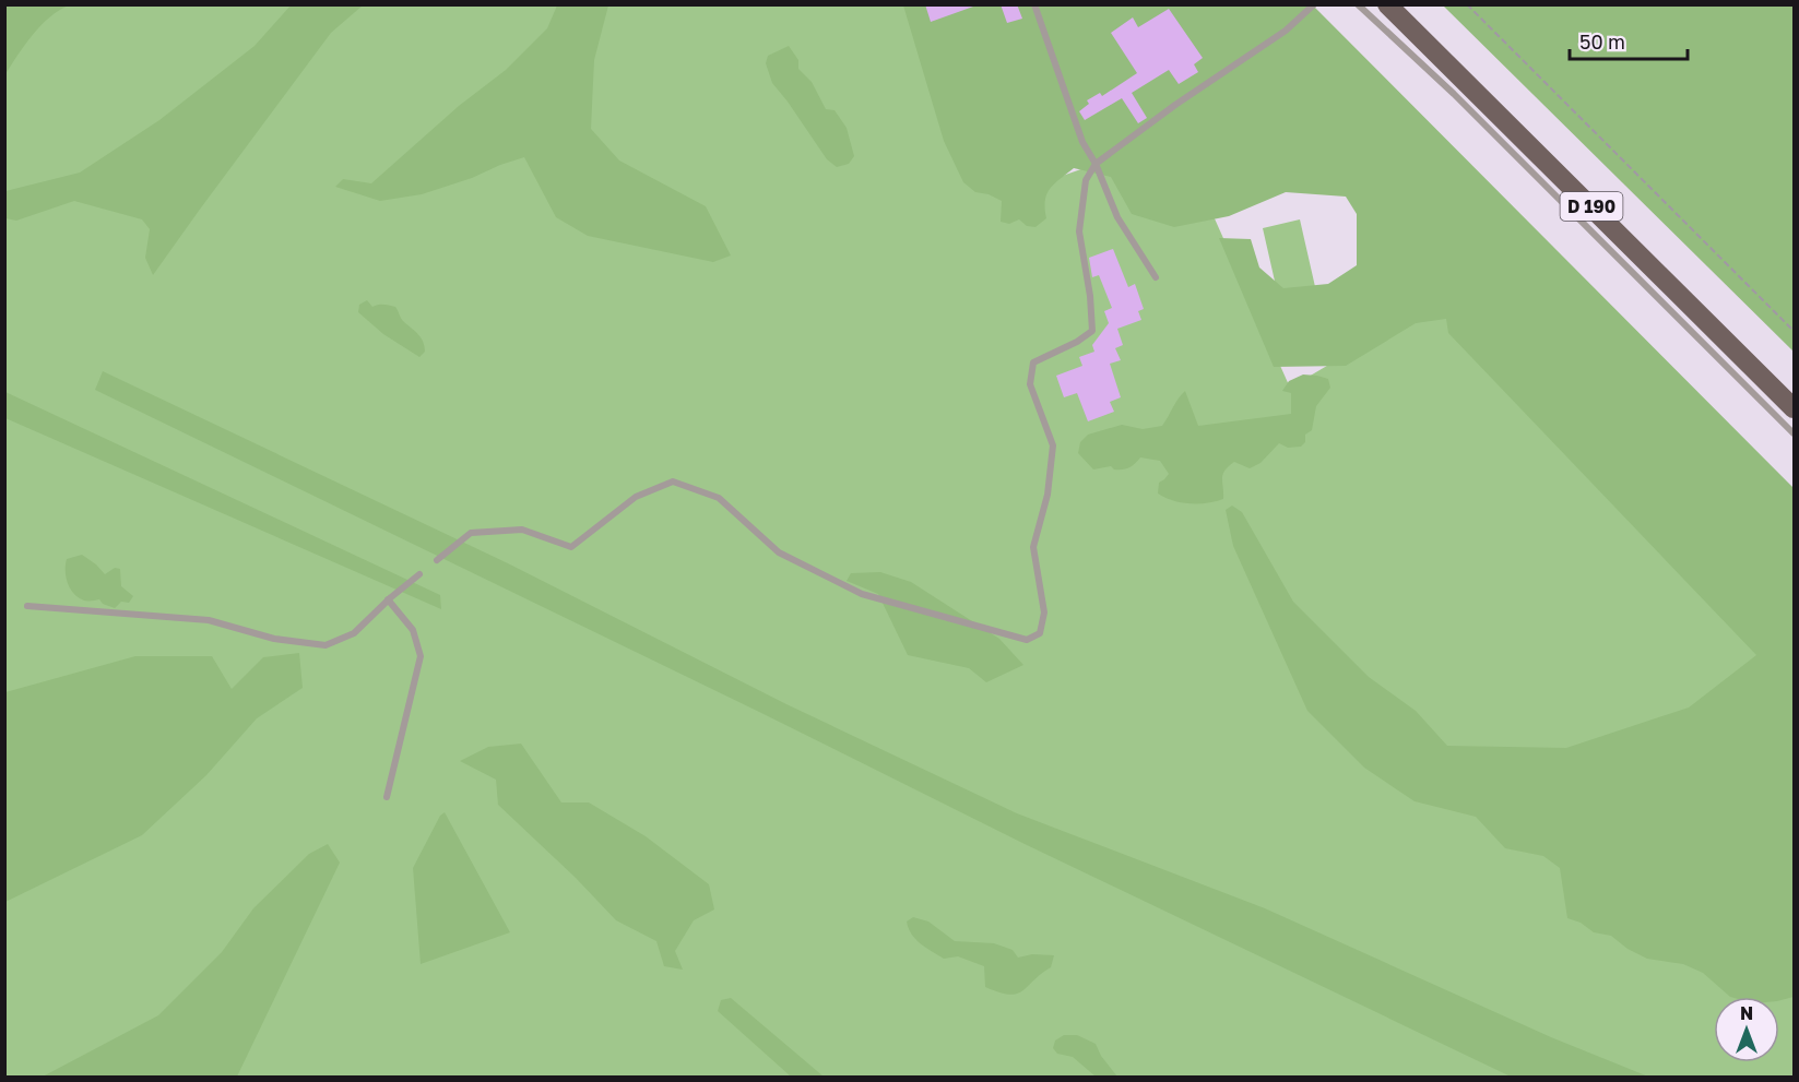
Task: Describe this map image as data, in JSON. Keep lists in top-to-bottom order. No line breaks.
{"streets":{"main road":["D 190"]},"scale_bar":"50 m","north":"top"}
